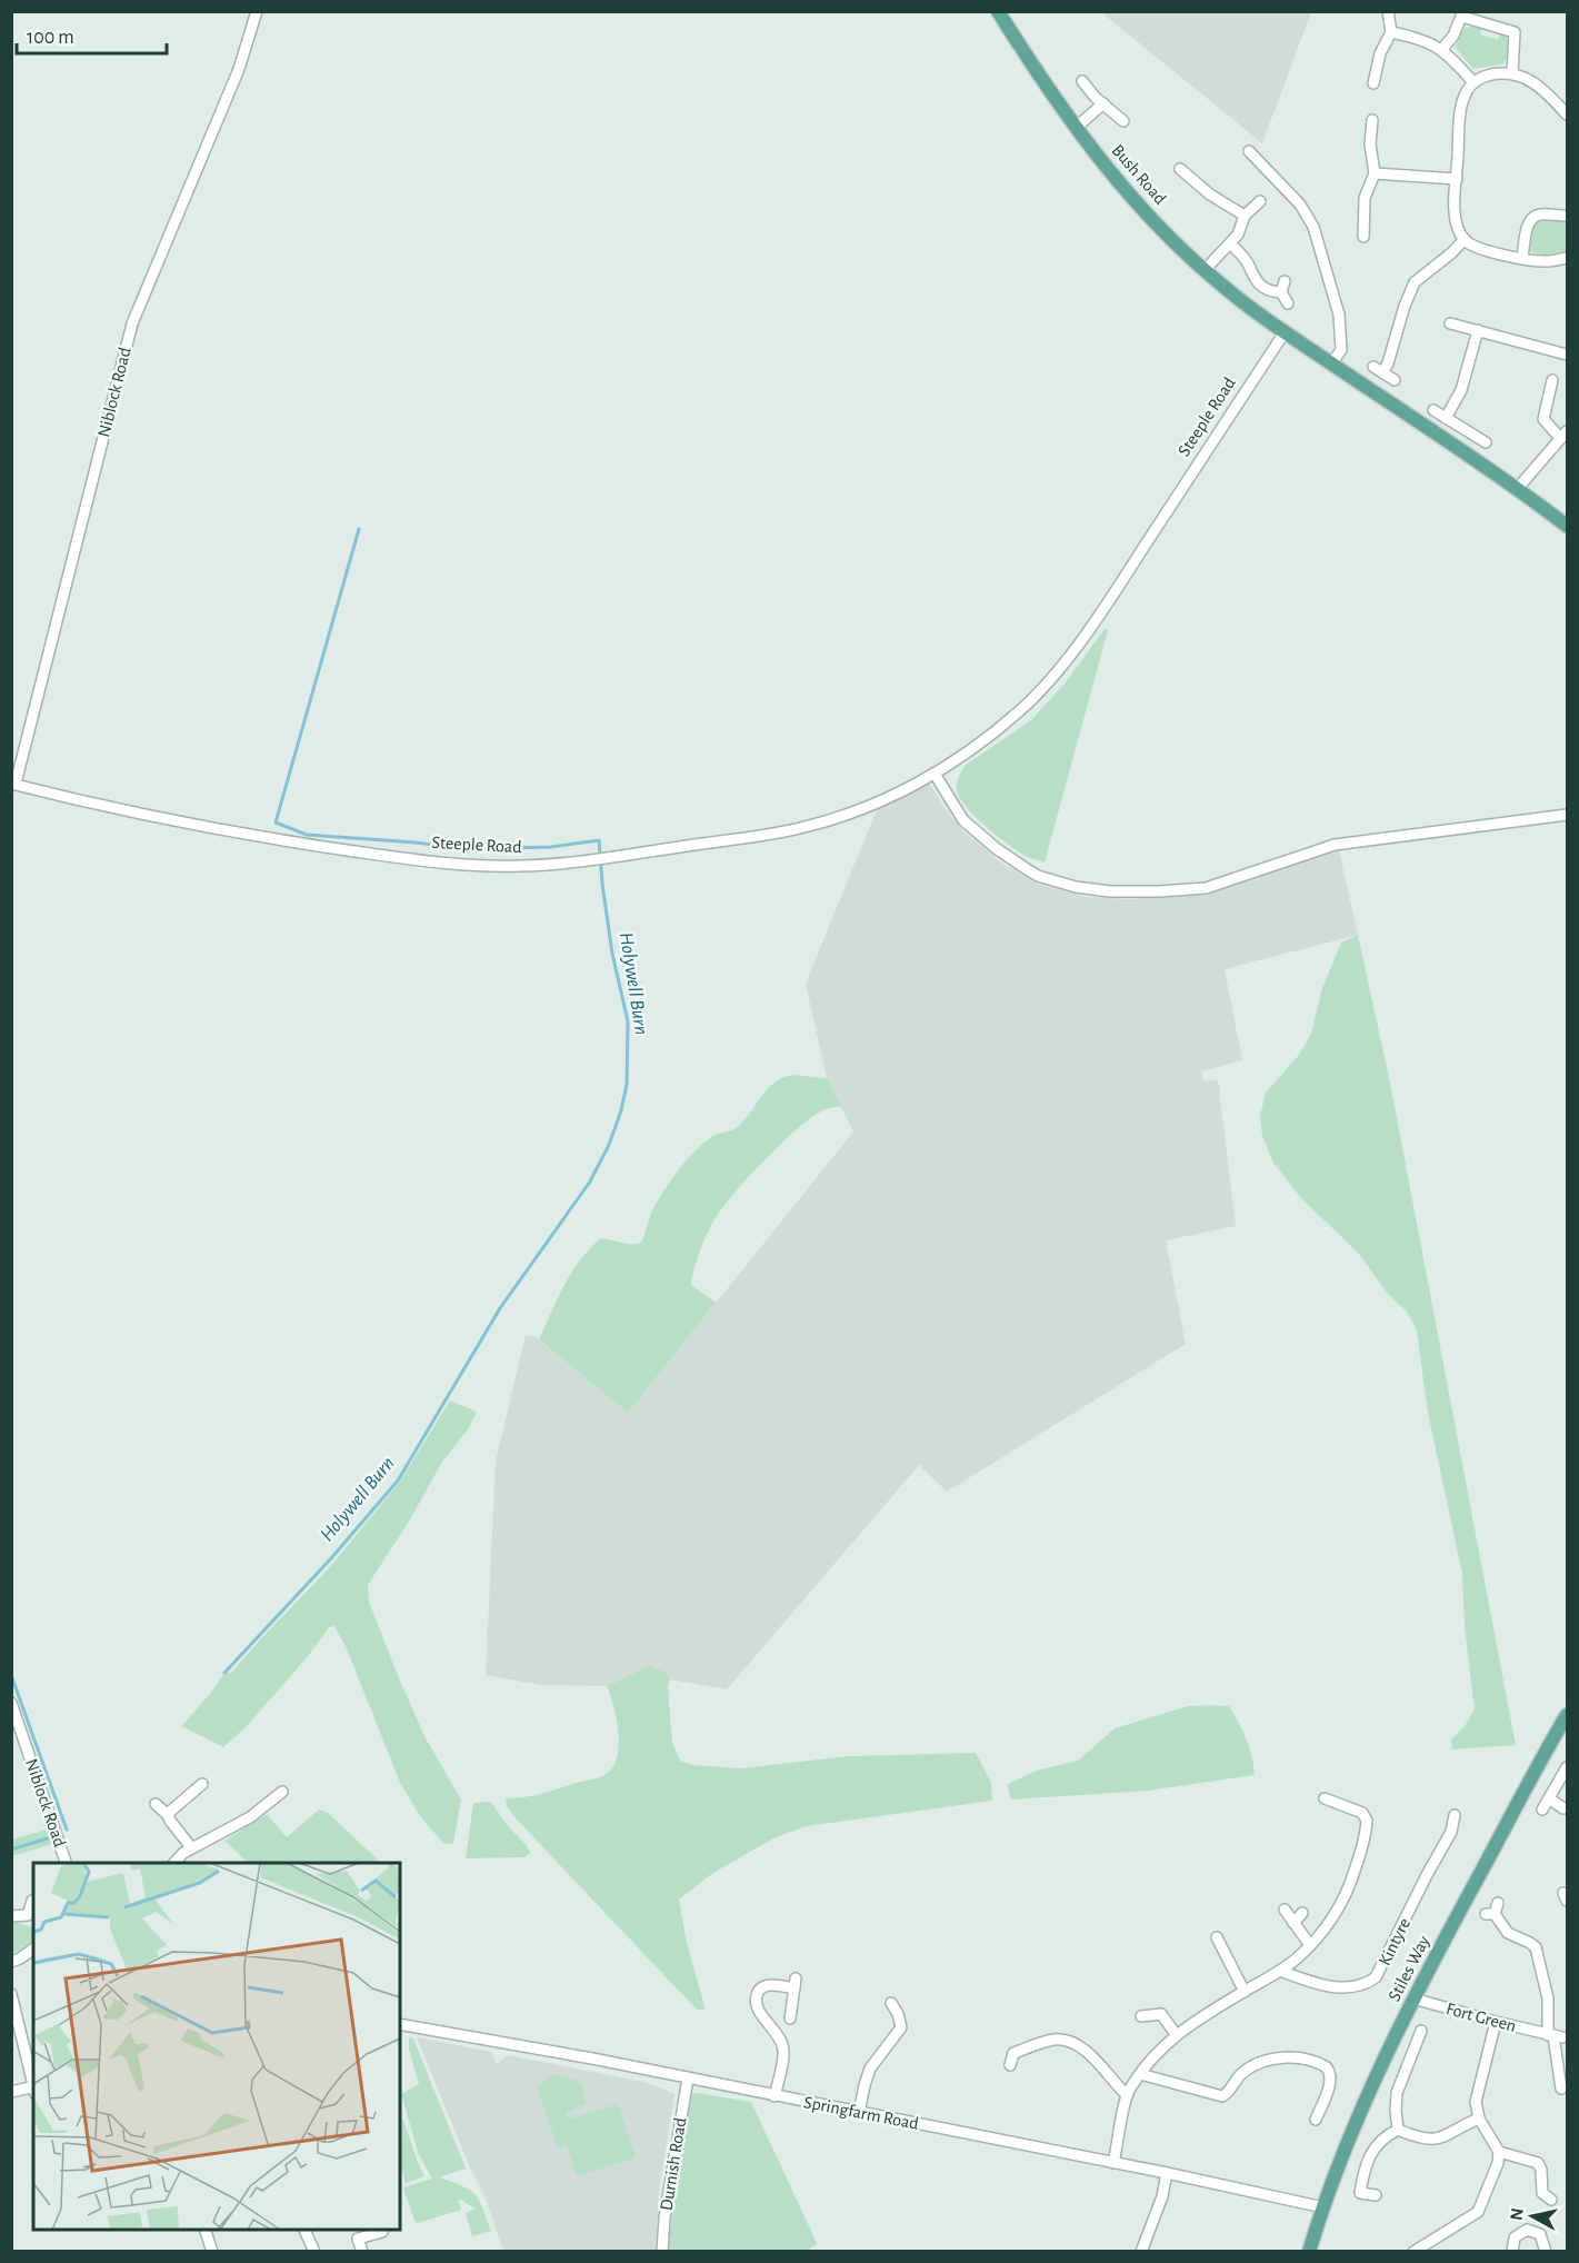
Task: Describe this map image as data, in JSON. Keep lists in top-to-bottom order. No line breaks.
{"streets":{"main road":["Bush Road","Stiles Way"],"street":["Niblock Road","Steeple Road","Kintyre","Fort Green","Springfarm Road","Durnish Road"]},"crossings":[["Bush Road","Steeple Road"],["Niblock Road","Steeple Road"],["Stiles Way","Fort Green"],["Stiles Way","Springfarm Road"],["Springfarm Road","Durnish Road"]],"water":["Holywell Burn"],"scale_bar":"100 m","north":"left"}
